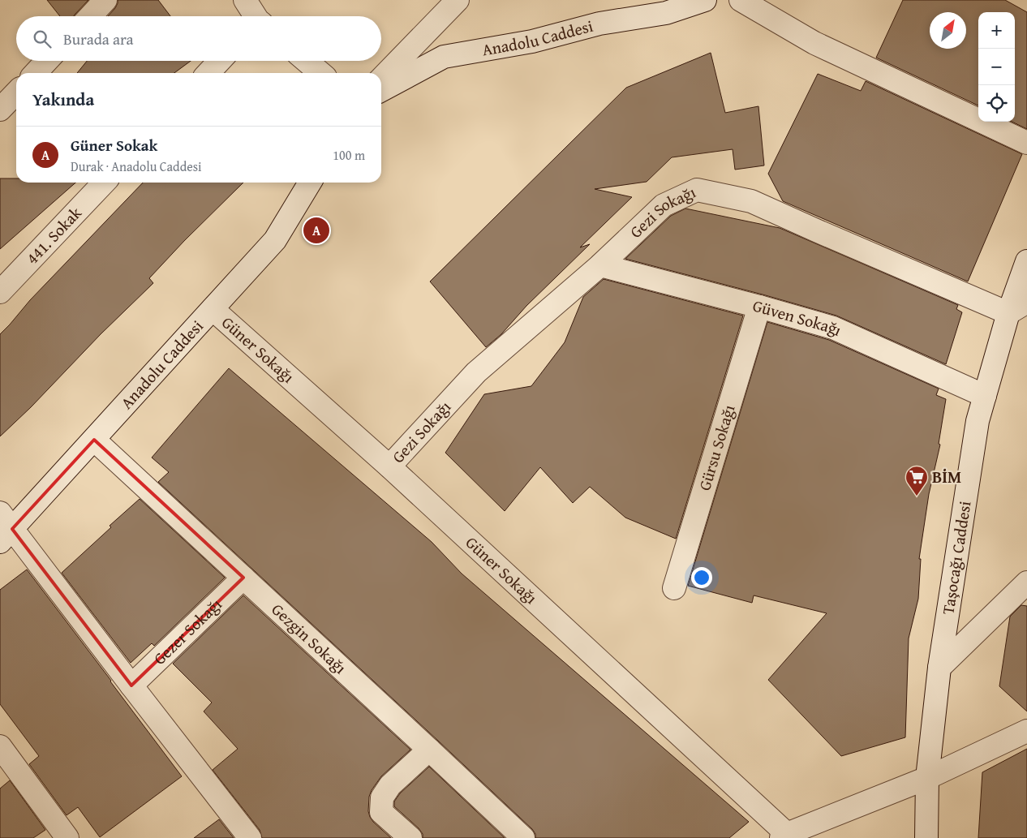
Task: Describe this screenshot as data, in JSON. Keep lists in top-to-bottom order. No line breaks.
{"streets":{"street":["Anadolu Caddesi","Gezi Sokağı","441. Sokak","Güven Sokağı","Güner Sokağı","Gürsu Sokağı","Taşocağı Caddesi","Gezer Sokağı","Gezgin Sokağı"]},"crossings":[["Anadolu Caddesi","Güner Sokağı"],["Anadolu Caddesi","Gezgin Sokağı"],["Gezi Sokağı","Güven Sokağı"],["Gezi Sokağı","Güner Sokağı"],["Gezi Sokağı","Taşocağı Caddesi"],["Güven Sokağı","Gürsu Sokağı"],["Güven Sokağı","Taşocağı Caddesi"],["Gezer Sokağı","Gezgin Sokağı"]],"places":{"supermarket":["BİM"]},"north":"top right","page":{"map_buttons":["+","−"],"search":"Burada ara","heading":"Yakında","list":[{"mark":"A","name":"Güner Sokak","note":"Durak · Anadolu Caddesi","value":"100 m"}],"pins":"A"}}
